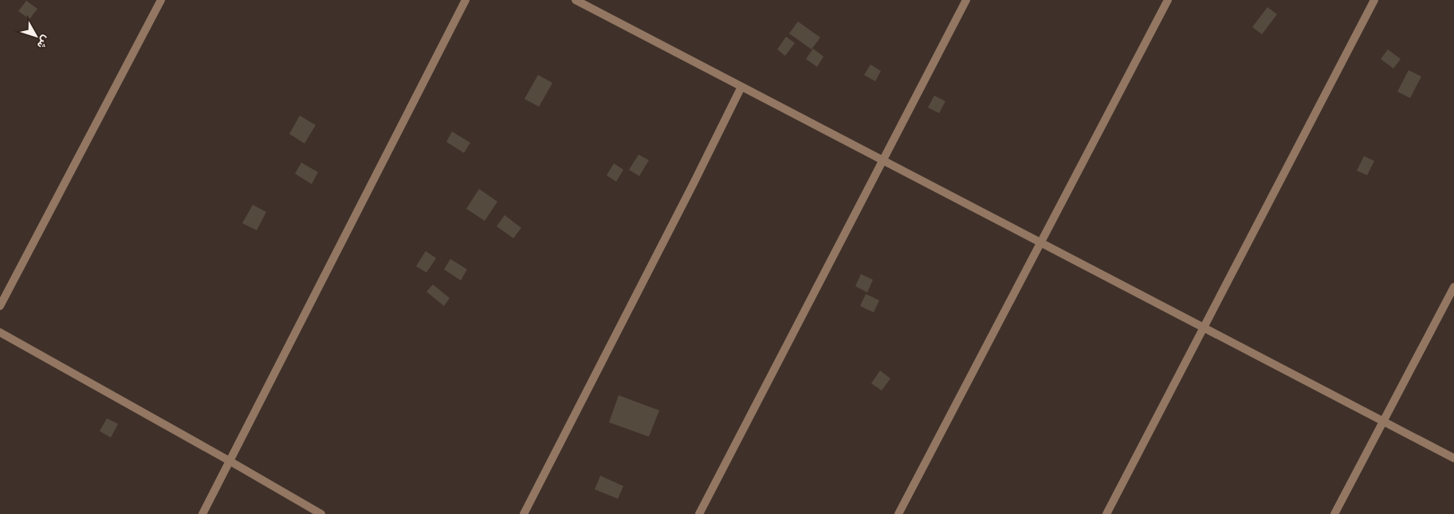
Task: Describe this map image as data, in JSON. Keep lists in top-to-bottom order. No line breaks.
{"north":"bottom right"}
